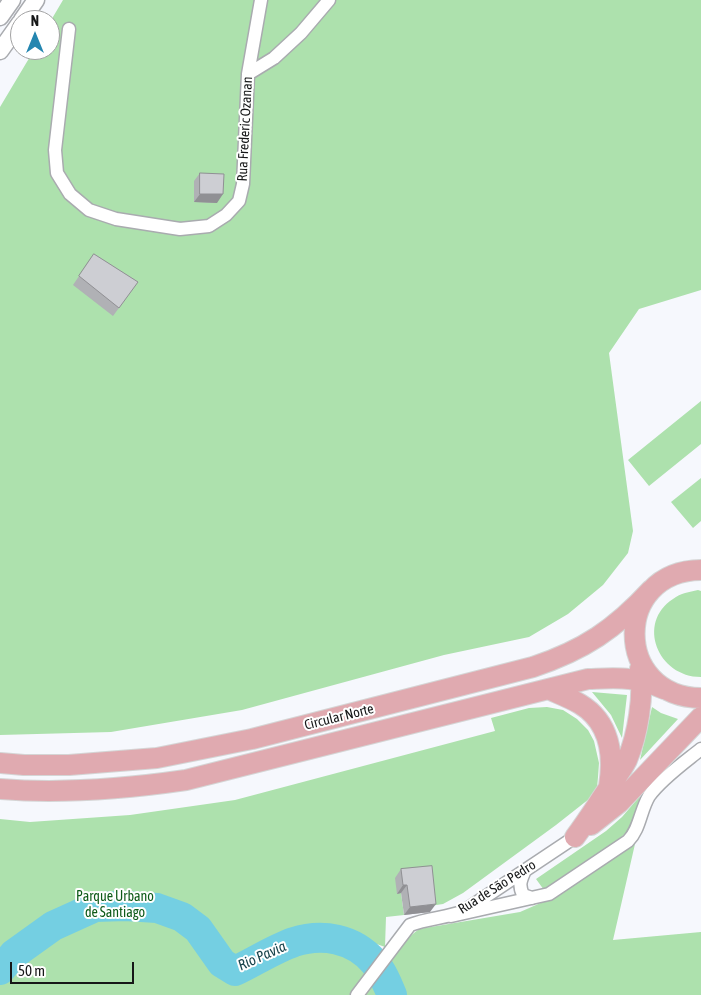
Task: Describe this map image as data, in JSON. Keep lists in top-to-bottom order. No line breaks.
{"streets":{"main road":["Circular Norte"],"street":["Rua Frederic Ozanan","Rua de São Pedro"]},"water":["Rio Pavia"],"parks":["Parque Urbano de Santiago"],"scale_bar":"50 m","north":"top"}
